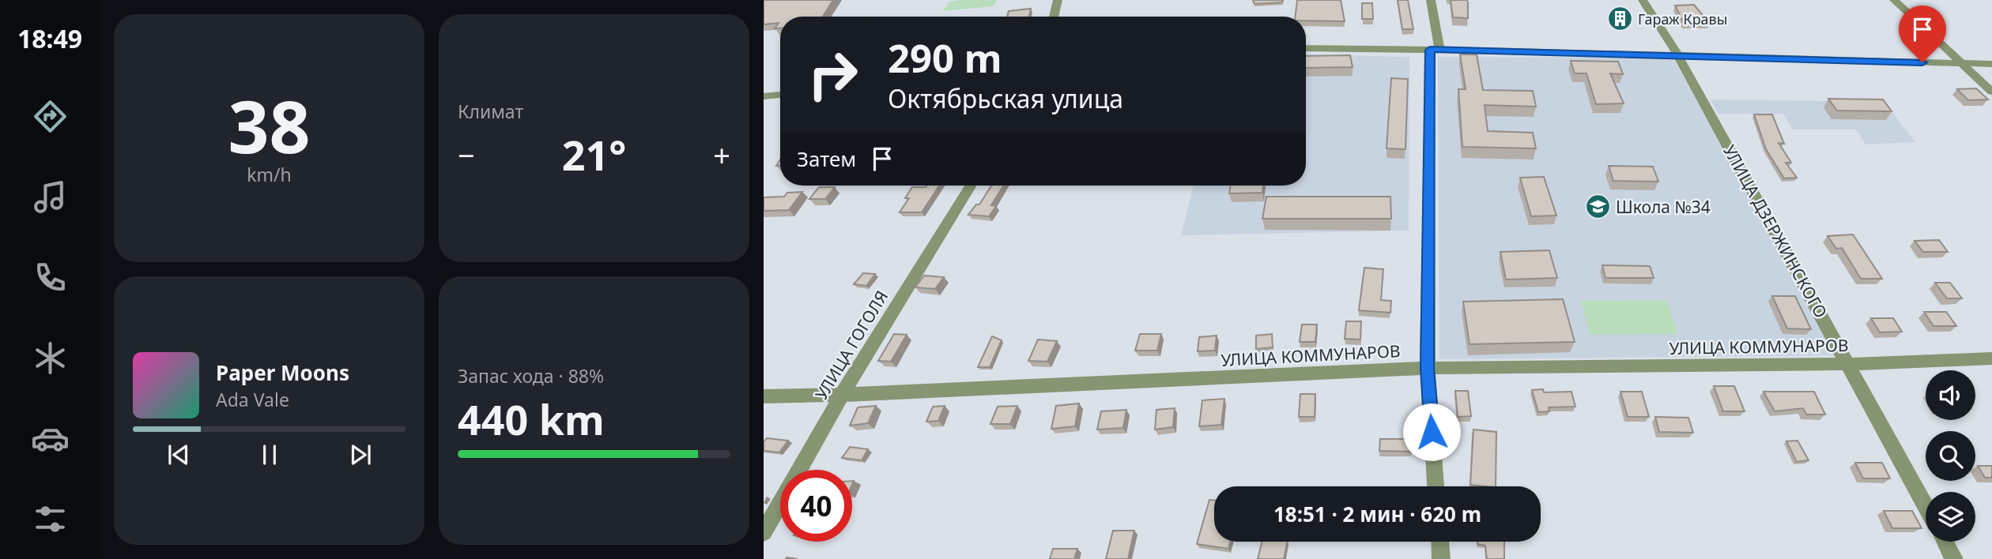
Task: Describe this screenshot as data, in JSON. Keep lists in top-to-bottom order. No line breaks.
{"streets":{"street":["УЛИЦА ДЗЕРЖИНСКОГО","УЛИЦА ГОГОЛЯ","УЛИЦА КОММУНАРОВ"]},"crossings":[["УЛИЦА ДЗЕРЖИНСКОГО","УЛИЦА КОММУНАРОВ"],["УЛИЦА ГОГОЛЯ","УЛИЦА КОММУНАРОВ"]],"places":{"building":["Гараж Кравы"],"school or university":["Школа №34"]},"page":{"tabs":"18:49","tile":[["38","km/h"],"Климат",["Запас хода · 88%","440 km"]],"turn":["290 m","Октябрьская улица"],"heat":["−","21°","+"],"then":"Затем","song":["Paper Moons","Ada Vale"],"limit":"40","trip":"18:51 · 2 мин · 620 m"}}
